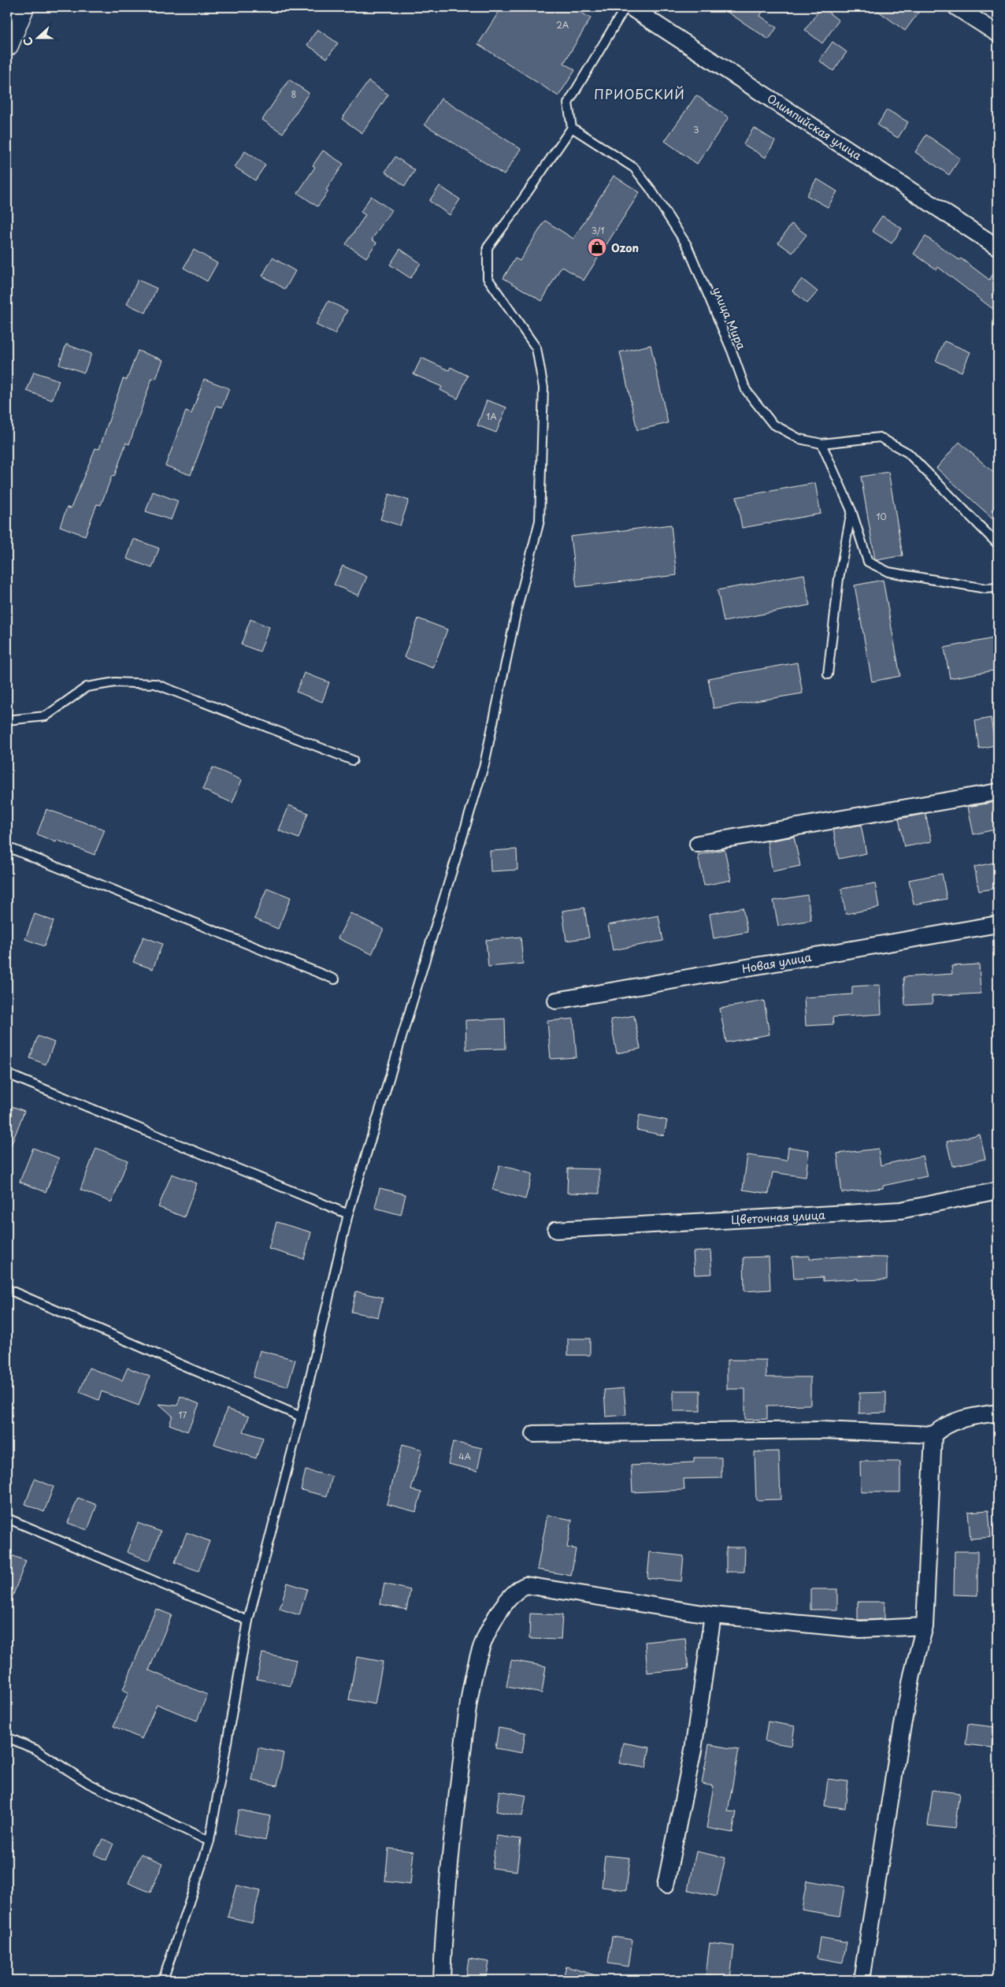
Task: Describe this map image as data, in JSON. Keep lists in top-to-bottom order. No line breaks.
{"streets":{"street":["Олимпийская улица","Новая улица","Цветочная улица"],"lane":["улица Мира"]},"districts":["ПРИОБСКИЙ"],"places":{"shop":["Ozon"]},"house_numbers":["2А","8","3","3/1","1А","10","17","4А"],"north":"left"}
